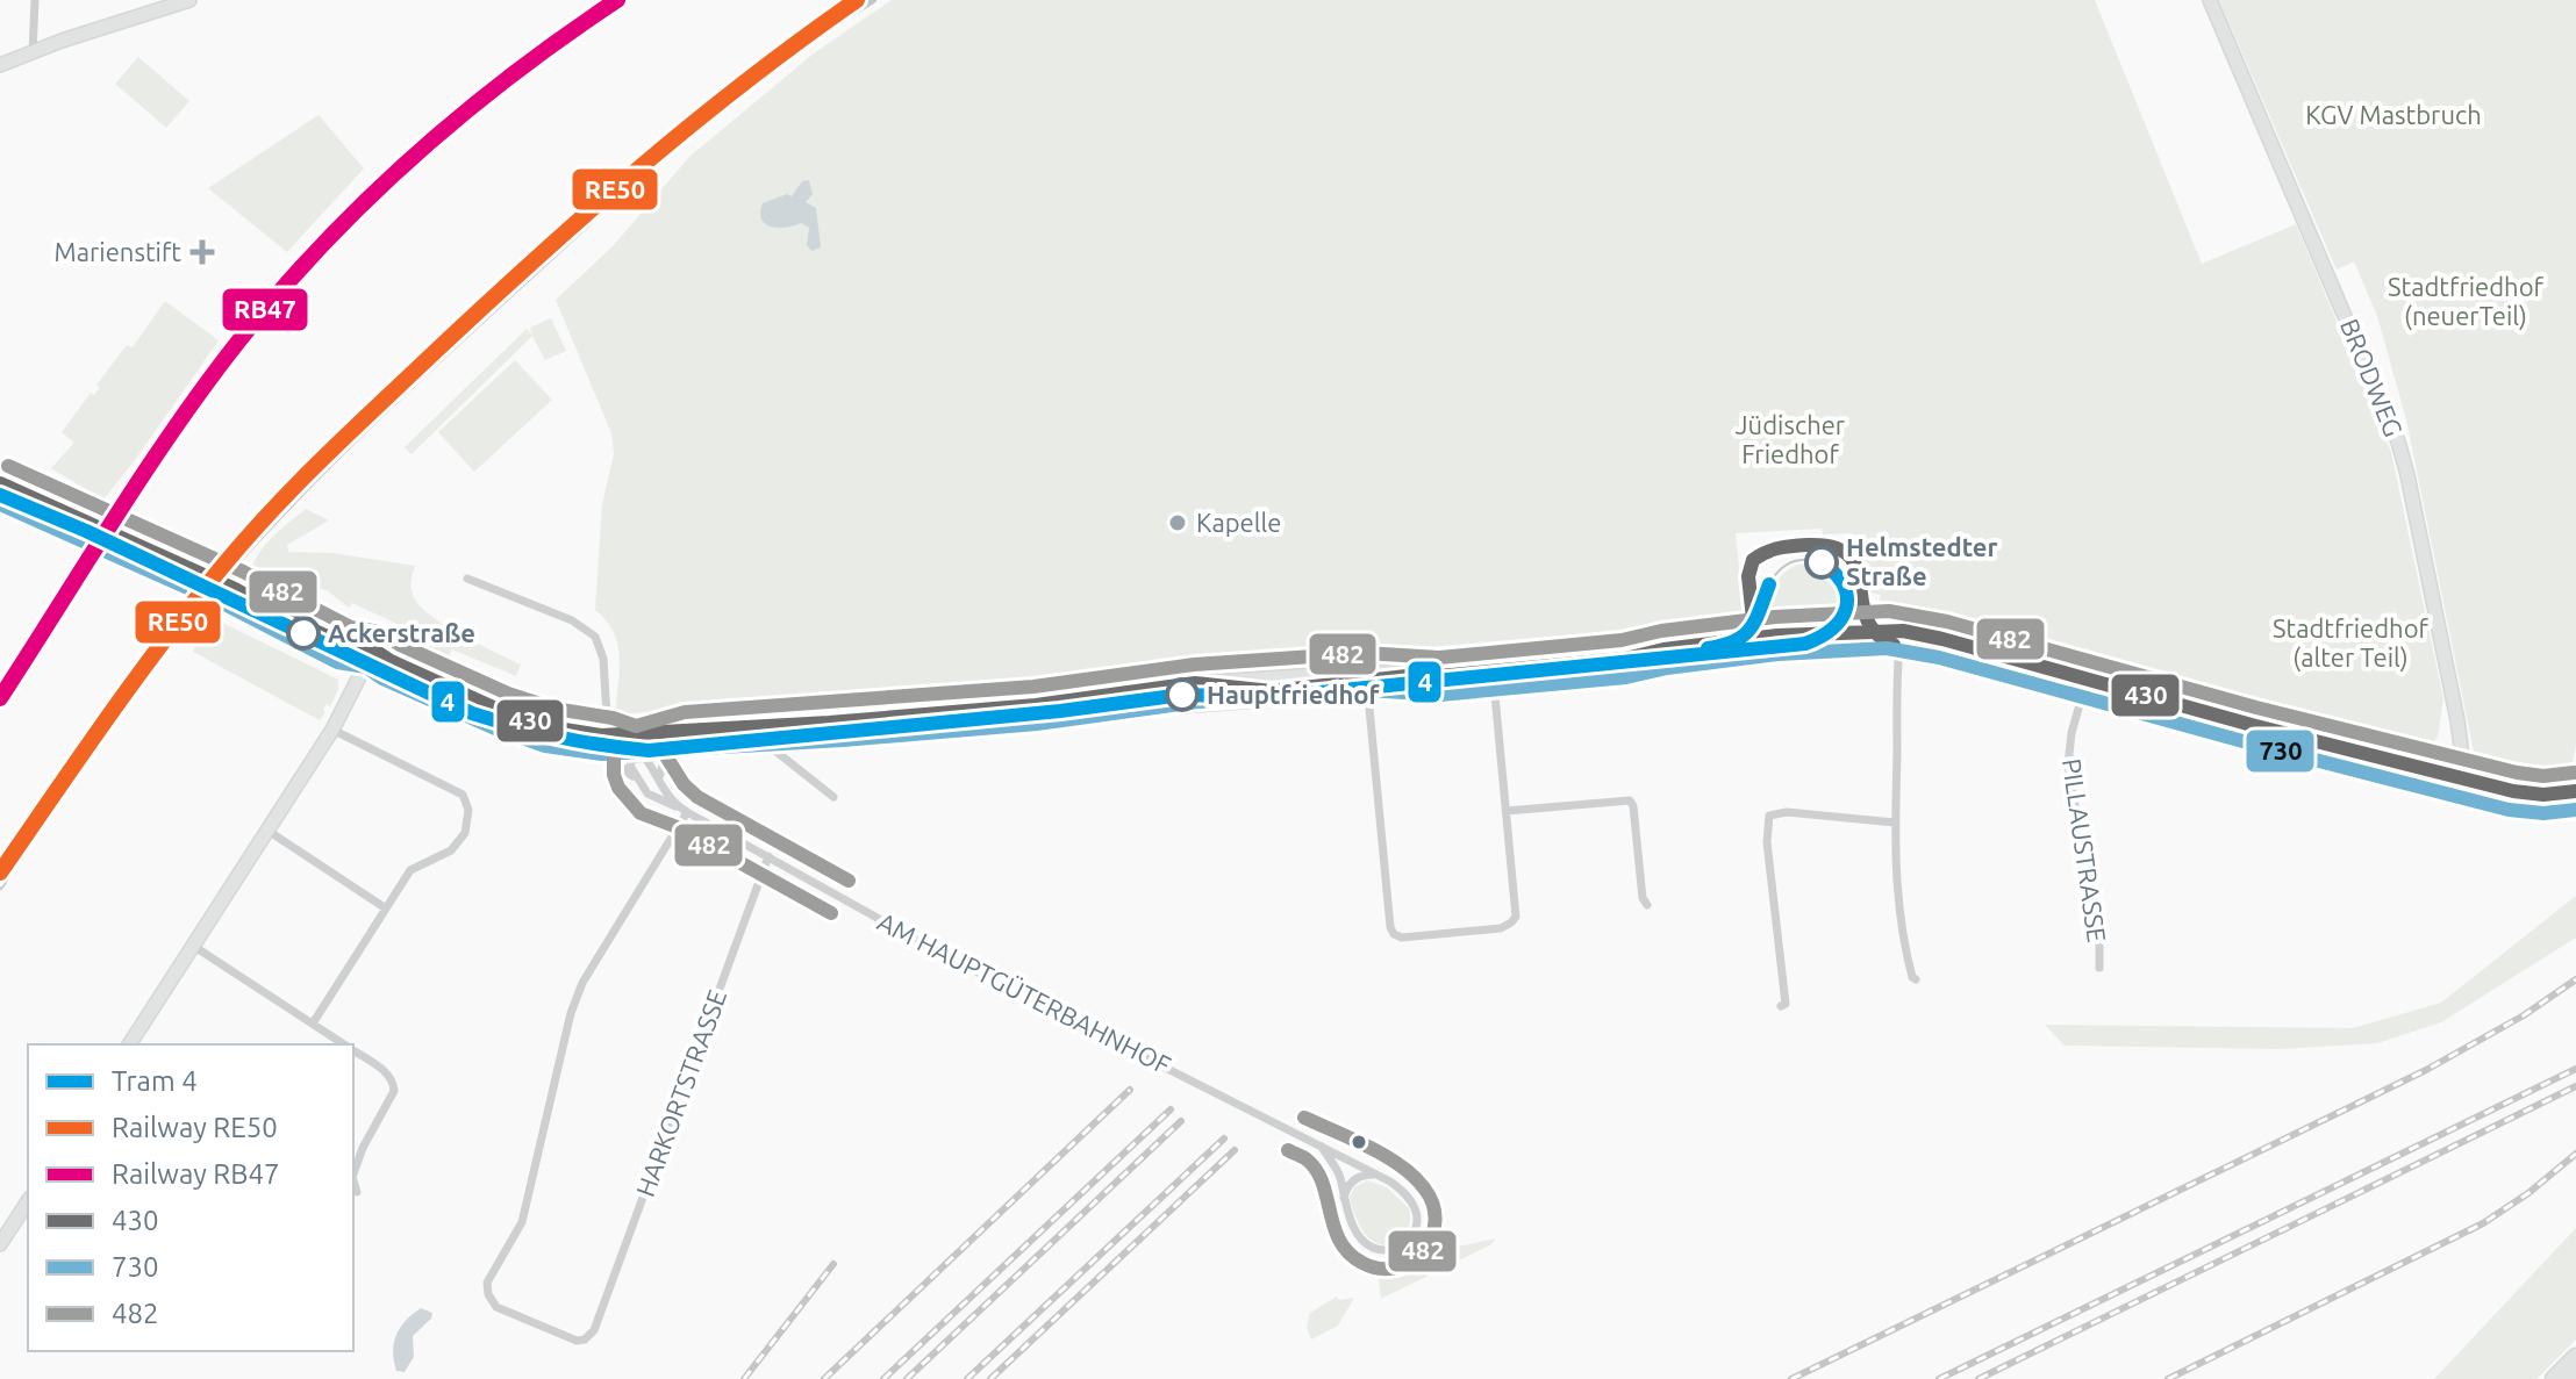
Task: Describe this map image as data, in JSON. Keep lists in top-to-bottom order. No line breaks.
{"streets":{"main road":["BRODWEG"],"street":["PILLAUSTRASSE","AM HAUPTGÜTERBAHNHOF","HARKORTSTRASSE"]},"crossings":[["AM HAUPTGÜTERBAHNHOF","HARKORTSTRASSE"]],"parks":["KGV Mastbruch","Stadtfriedhof (neuerTeil)","Jüdischer Friedhof","Stadtfriedhof (alter Teil)"],"places":{"health":["Marienstift"],"other":["Kapelle","Helmstedter Straße","Ackerstraße","Hauptfriedhof"]},"lines":["rail line RE50","rail line RB47","transit line 482","transit line 430","tram line 4","transit line 730"],"legend":["Tram 4","Railway RE50","Railway RB47","430","730","482"]}
